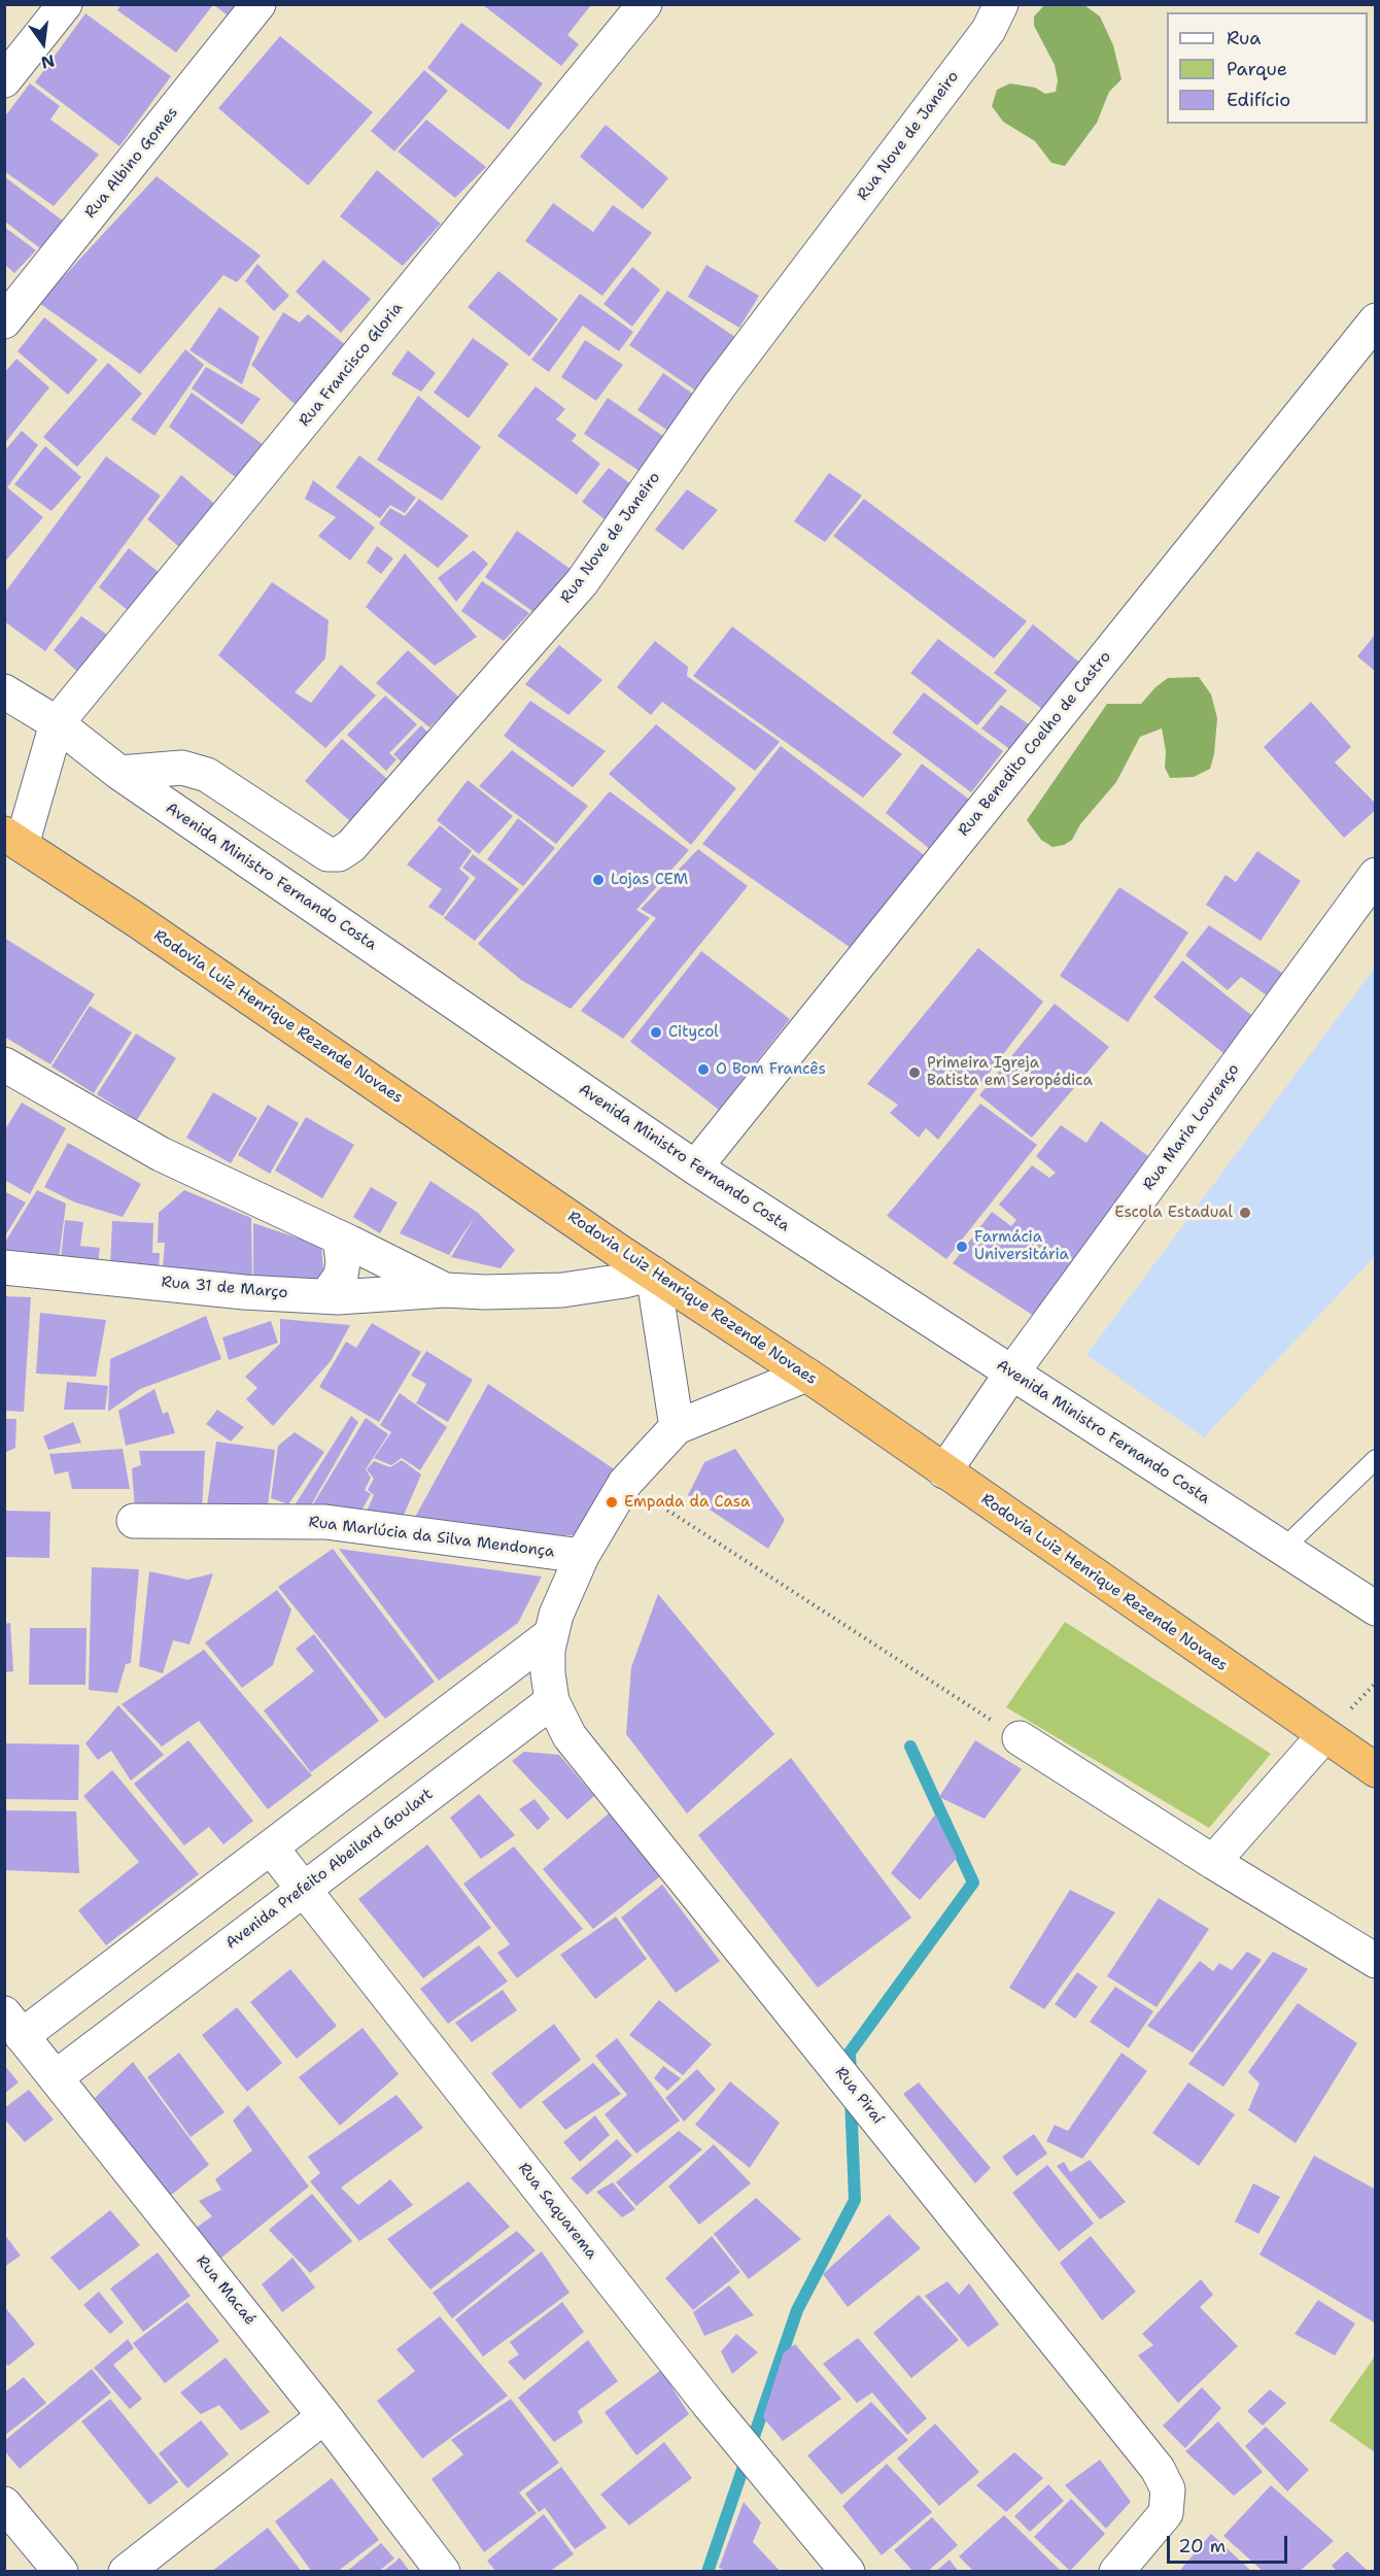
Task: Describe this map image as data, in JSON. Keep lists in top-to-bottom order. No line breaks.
{"streets":{"highway":["Rodovia Luiz Henrique Rezende Novaes"],"street":["Rua Nove de Janeiro","Rua Albino Gomes","Rua Francisco Gloria","Rua Benedito Coelho de Castro","Avenida Ministro Fernando Costa","Rua Maria Lourenço","Rua 31 de Março","Rua Marlúcia da Silva Mendonça","Avenida Prefeito Abeilard Goulart","Rua Piraí","Rua Saquarema","Rua Macaé"]},"crossings":[["Rua Nove de Janeiro","Avenida Ministro Fernando Costa"],["Rua Francisco Gloria","Avenida Ministro Fernando Costa"],["Rua Benedito Coelho de Castro","Avenida Ministro Fernando Costa"],["Avenida Ministro Fernando Costa","Rua Maria Lourenço"],["Rodovia Luiz Henrique Rezende Novaes","Rua Maria Lourenço"],["Avenida Prefeito Abeilard Goulart","Rua Piraí"],["Avenida Prefeito Abeilard Goulart","Rua Saquarema"],["Avenida Prefeito Abeilard Goulart","Rua Macaé"]],"places":["Lojas CEM","Citycol","O Bom Francês","Primeira Igreja Batista em Seropédica","Escola Estadual","Farmácia Universitária","Empada da Casa"],"legend":["Rua","Parque","Edifício"],"scale_bar":"20 m","north":"bottom"}
